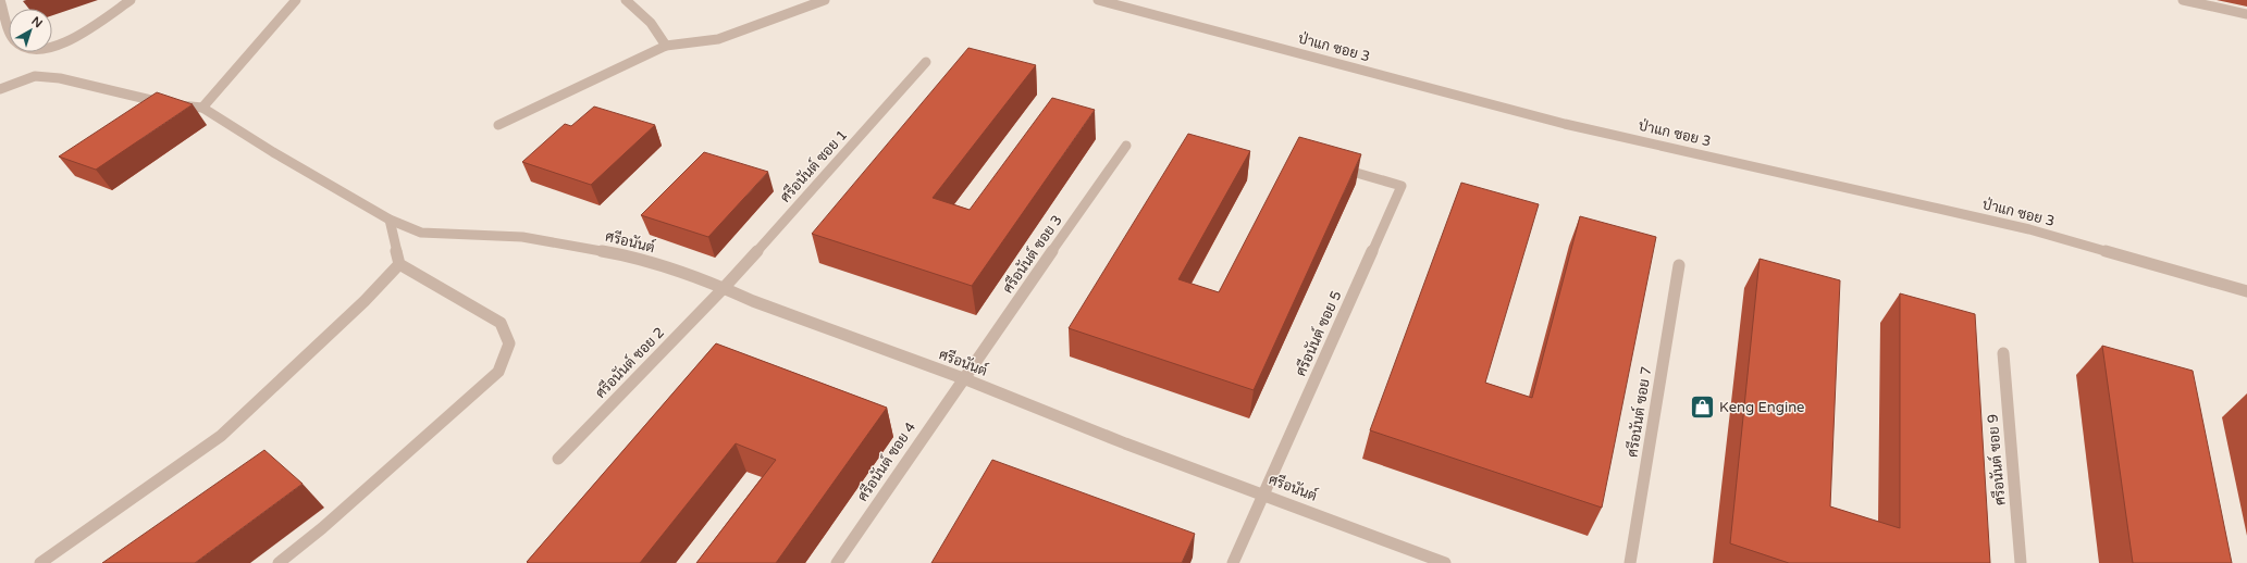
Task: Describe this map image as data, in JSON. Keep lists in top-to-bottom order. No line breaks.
{"streets":{"street":["ป่าแก ซอย 3","ศรีอนันต์ ซอย 1","ศรีอนันต์","ศรีอนันต์ ซอย 3","ศรีอนันต์ ซอย 5","ศรีอนันต์ ซอย 2","ศรีอนันต์ ซอย 7","ศรีอนันต์ ซอย 9","ศรีอนันต์ ซอย 4"]},"crossings":[["ศรีอนันต์ ซอย 1","ศรีอนันต์"],["ศรีอนันต์ ซอย 1","ศรีอนันต์ ซอย 2"],["ศรีอนันต์","ศรีอนันต์ ซอย 3"],["ศรีอนันต์","ศรีอนันต์ ซอย 5"],["ศรีอนันต์","ศรีอนันต์ ซอย 2"],["ศรีอนันต์","ศรีอนันต์ ซอย 4"],["ศรีอนันต์ ซอย 3","ศรีอนันต์ ซอย 4"]],"places":{"shop":["Keng Engine"]},"north":"top right"}
